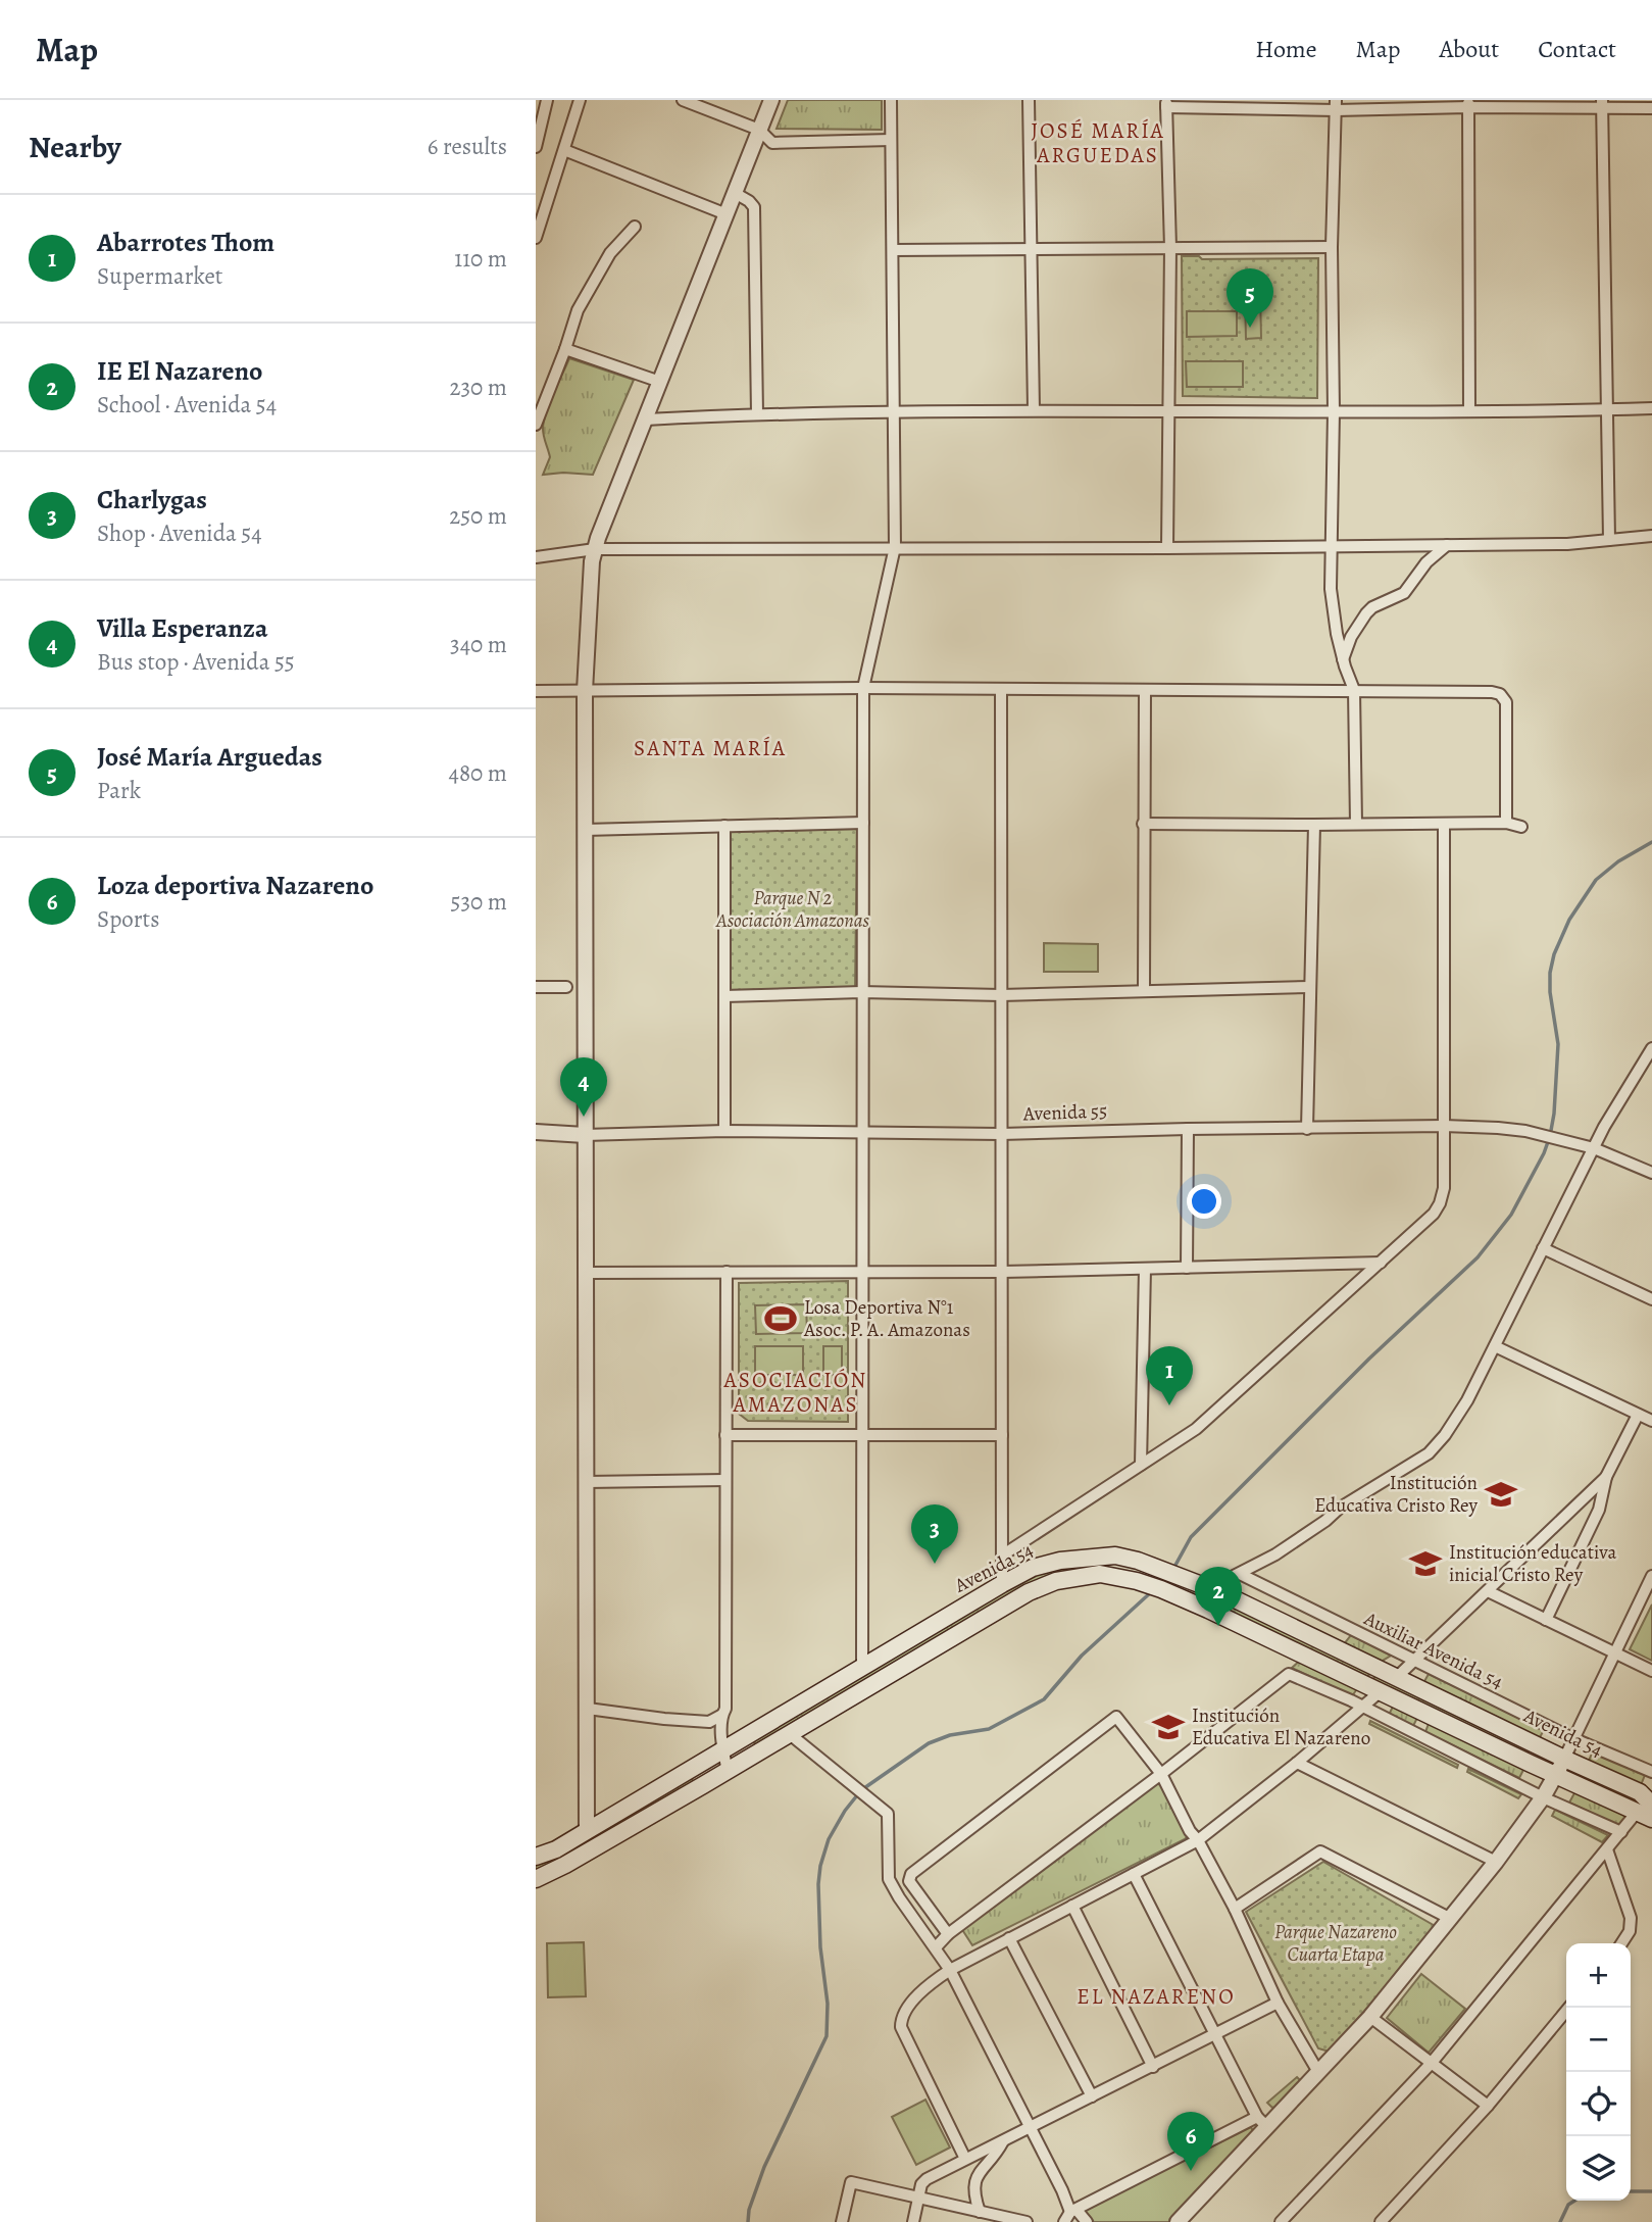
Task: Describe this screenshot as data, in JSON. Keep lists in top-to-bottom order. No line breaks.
{"streets":{"main road":["Avenida 54"],"street":["Avenida 55","Auxiliar Avenida 54"]},"districts":["JOSÉ MARÍA ARGUEDAS","SANTA MARÍA","ASOCIACIÓN AMAZONAS","EL NAZARENO"],"parks":["Parque N 2 Asociación Amazonas","Parque Nazareno Cuarta Etapa"],"places":{"sports":["Losa Deportiva N°1 Asoc. P. A. Amazonas"],"school or university":["Institución Educativa Cristo Rey","Institución educativa inicial Cristo Rey","Institución Educativa El Nazareno"]},"page":{"header":"Map","nav":["Home","Map","About","Contact"],"heading":["Nearby","6 results"],"list":[{"mark":"1","name":"Abarrotes Thom","note":"Supermarket","value":"110 m"},{"mark":"2","name":"IE El Nazareno","note":"School · Avenida 54","value":"230 m"},{"mark":"3","name":"Charlygas","note":"Shop · Avenida 54","value":"250 m"},{"mark":"4","name":"Villa Esperanza","note":"Bus stop · Avenida 55","value":"340 m"},{"mark":"5","name":"José María Arguedas","note":"Park","value":"480 m"},{"mark":"6","name":"Loza deportiva Nazareno","note":"Sports","value":"530 m"}],"pins":["5","4","1","3","2","6"],"map_buttons":["+","−"]}}
